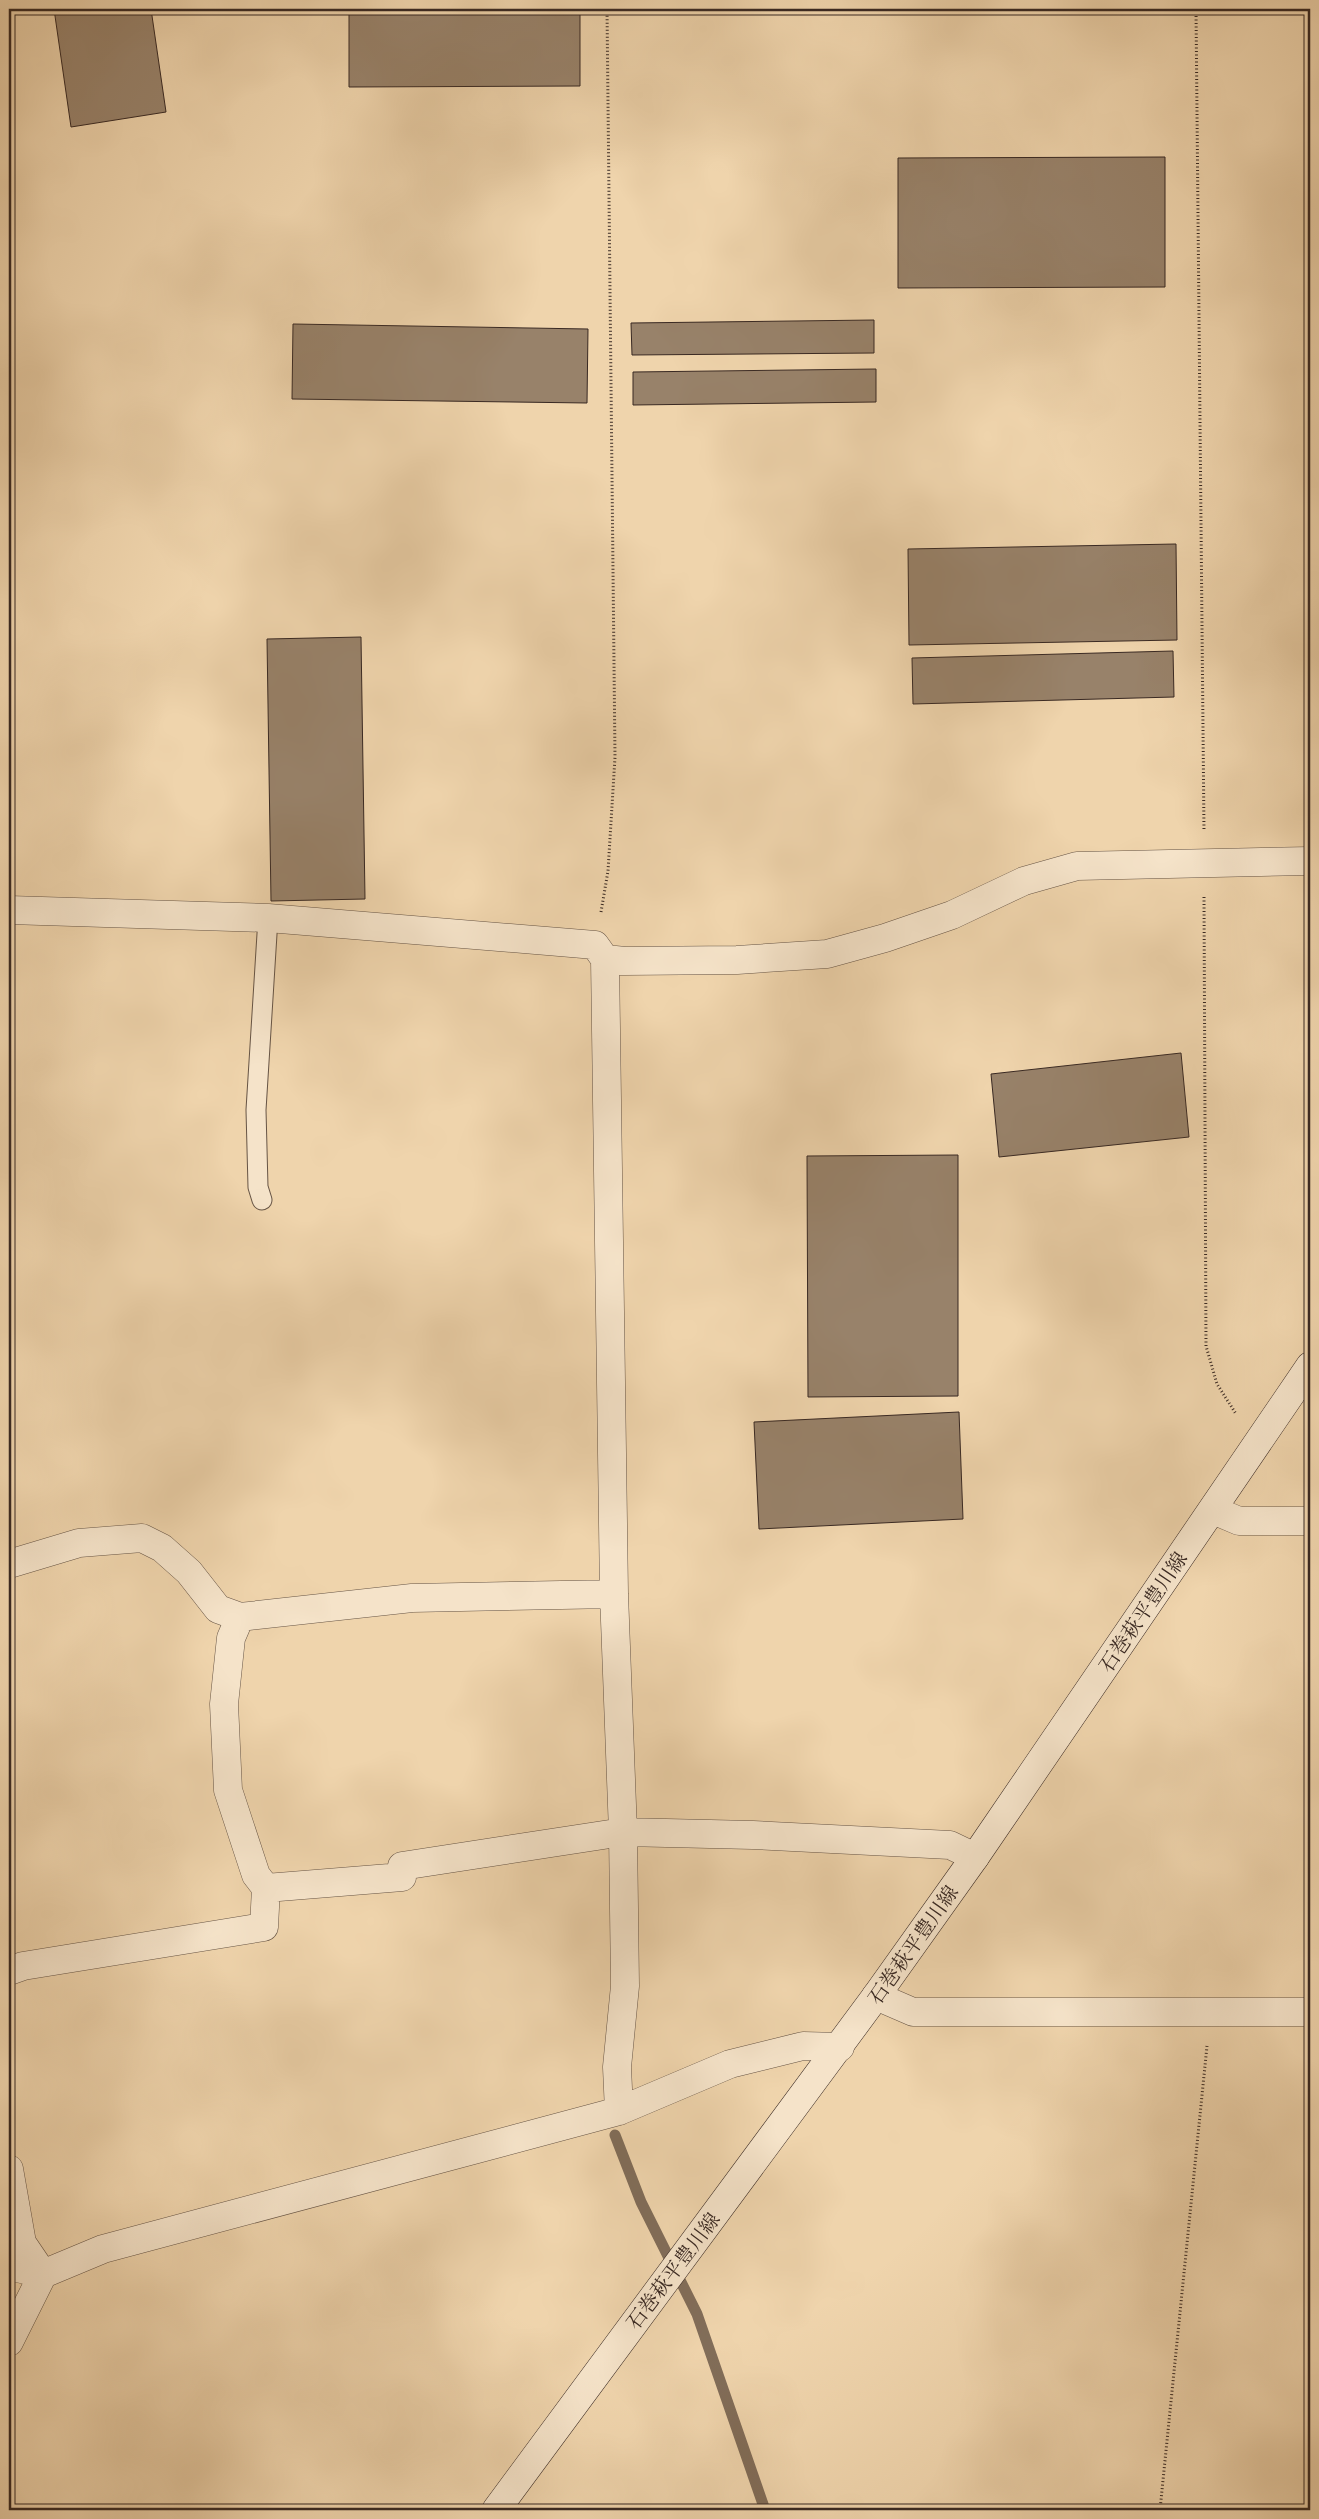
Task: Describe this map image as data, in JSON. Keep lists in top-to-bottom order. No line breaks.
{"streets":{"street":["石巻萩平豊川線"]}}
